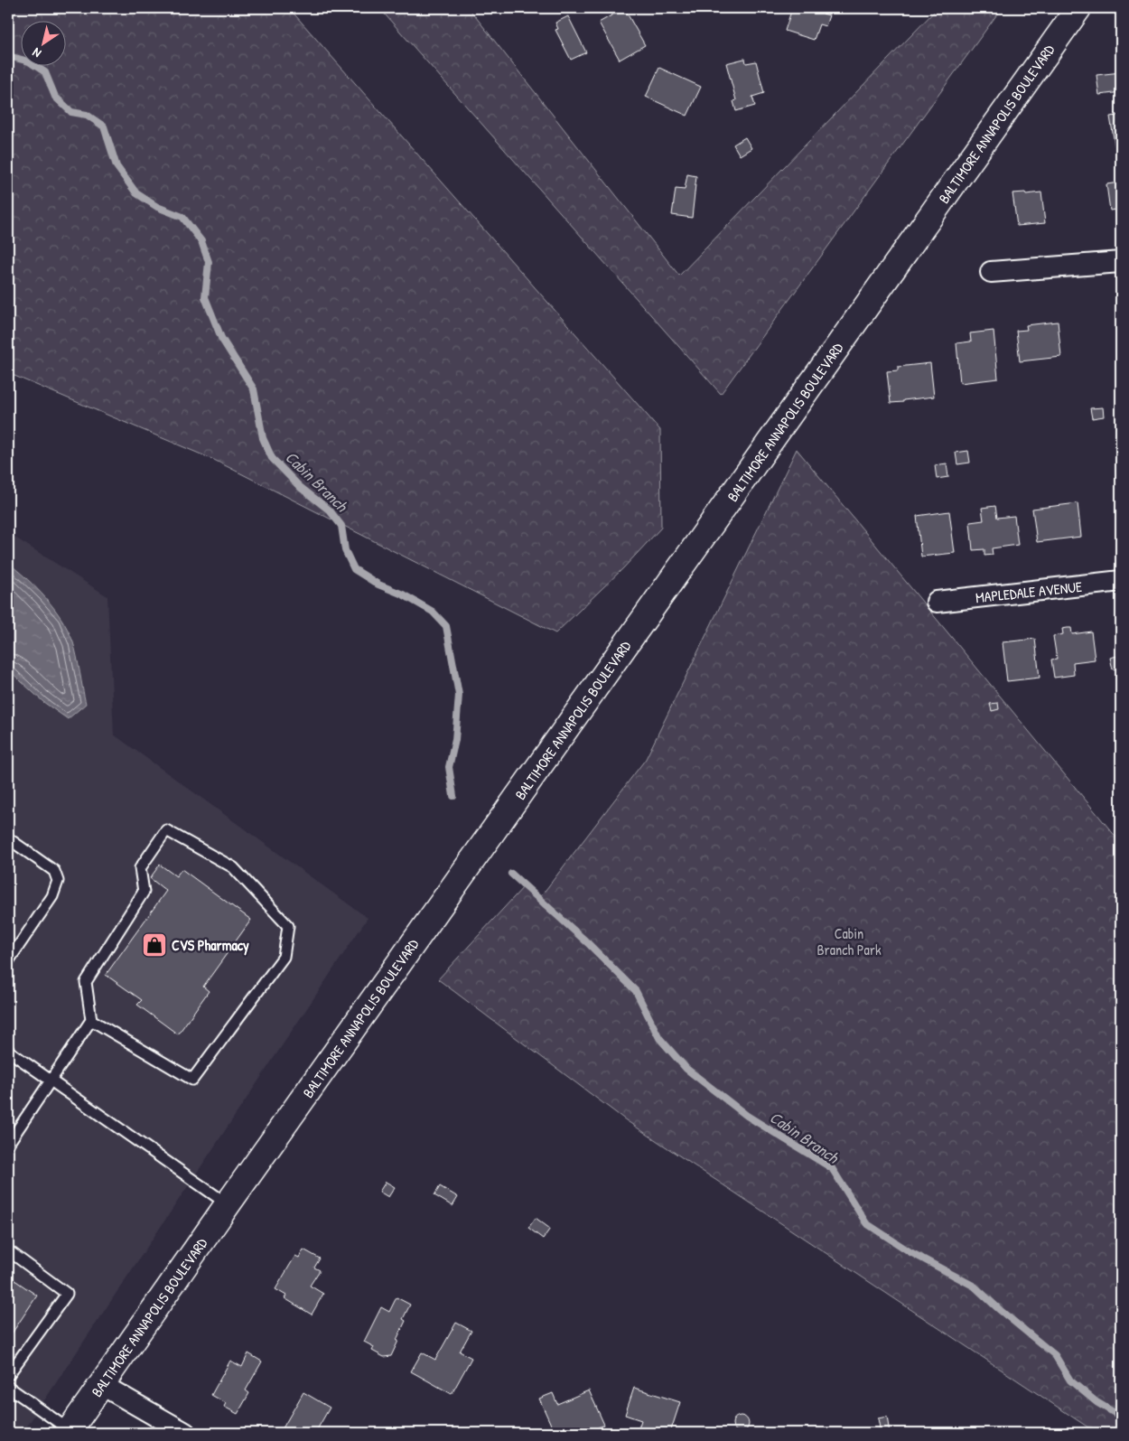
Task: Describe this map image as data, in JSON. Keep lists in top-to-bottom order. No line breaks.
{"streets":{"main road":["BALTIMORE ANNAPOLIS BOULEVARD"],"street":["MAPLEDALE AVENUE"]},"water":["Cabin Branch"],"parks":["Cabin Branch Park"],"places":{"shop":["CVS Pharmacy"]},"north":"bottom left"}
